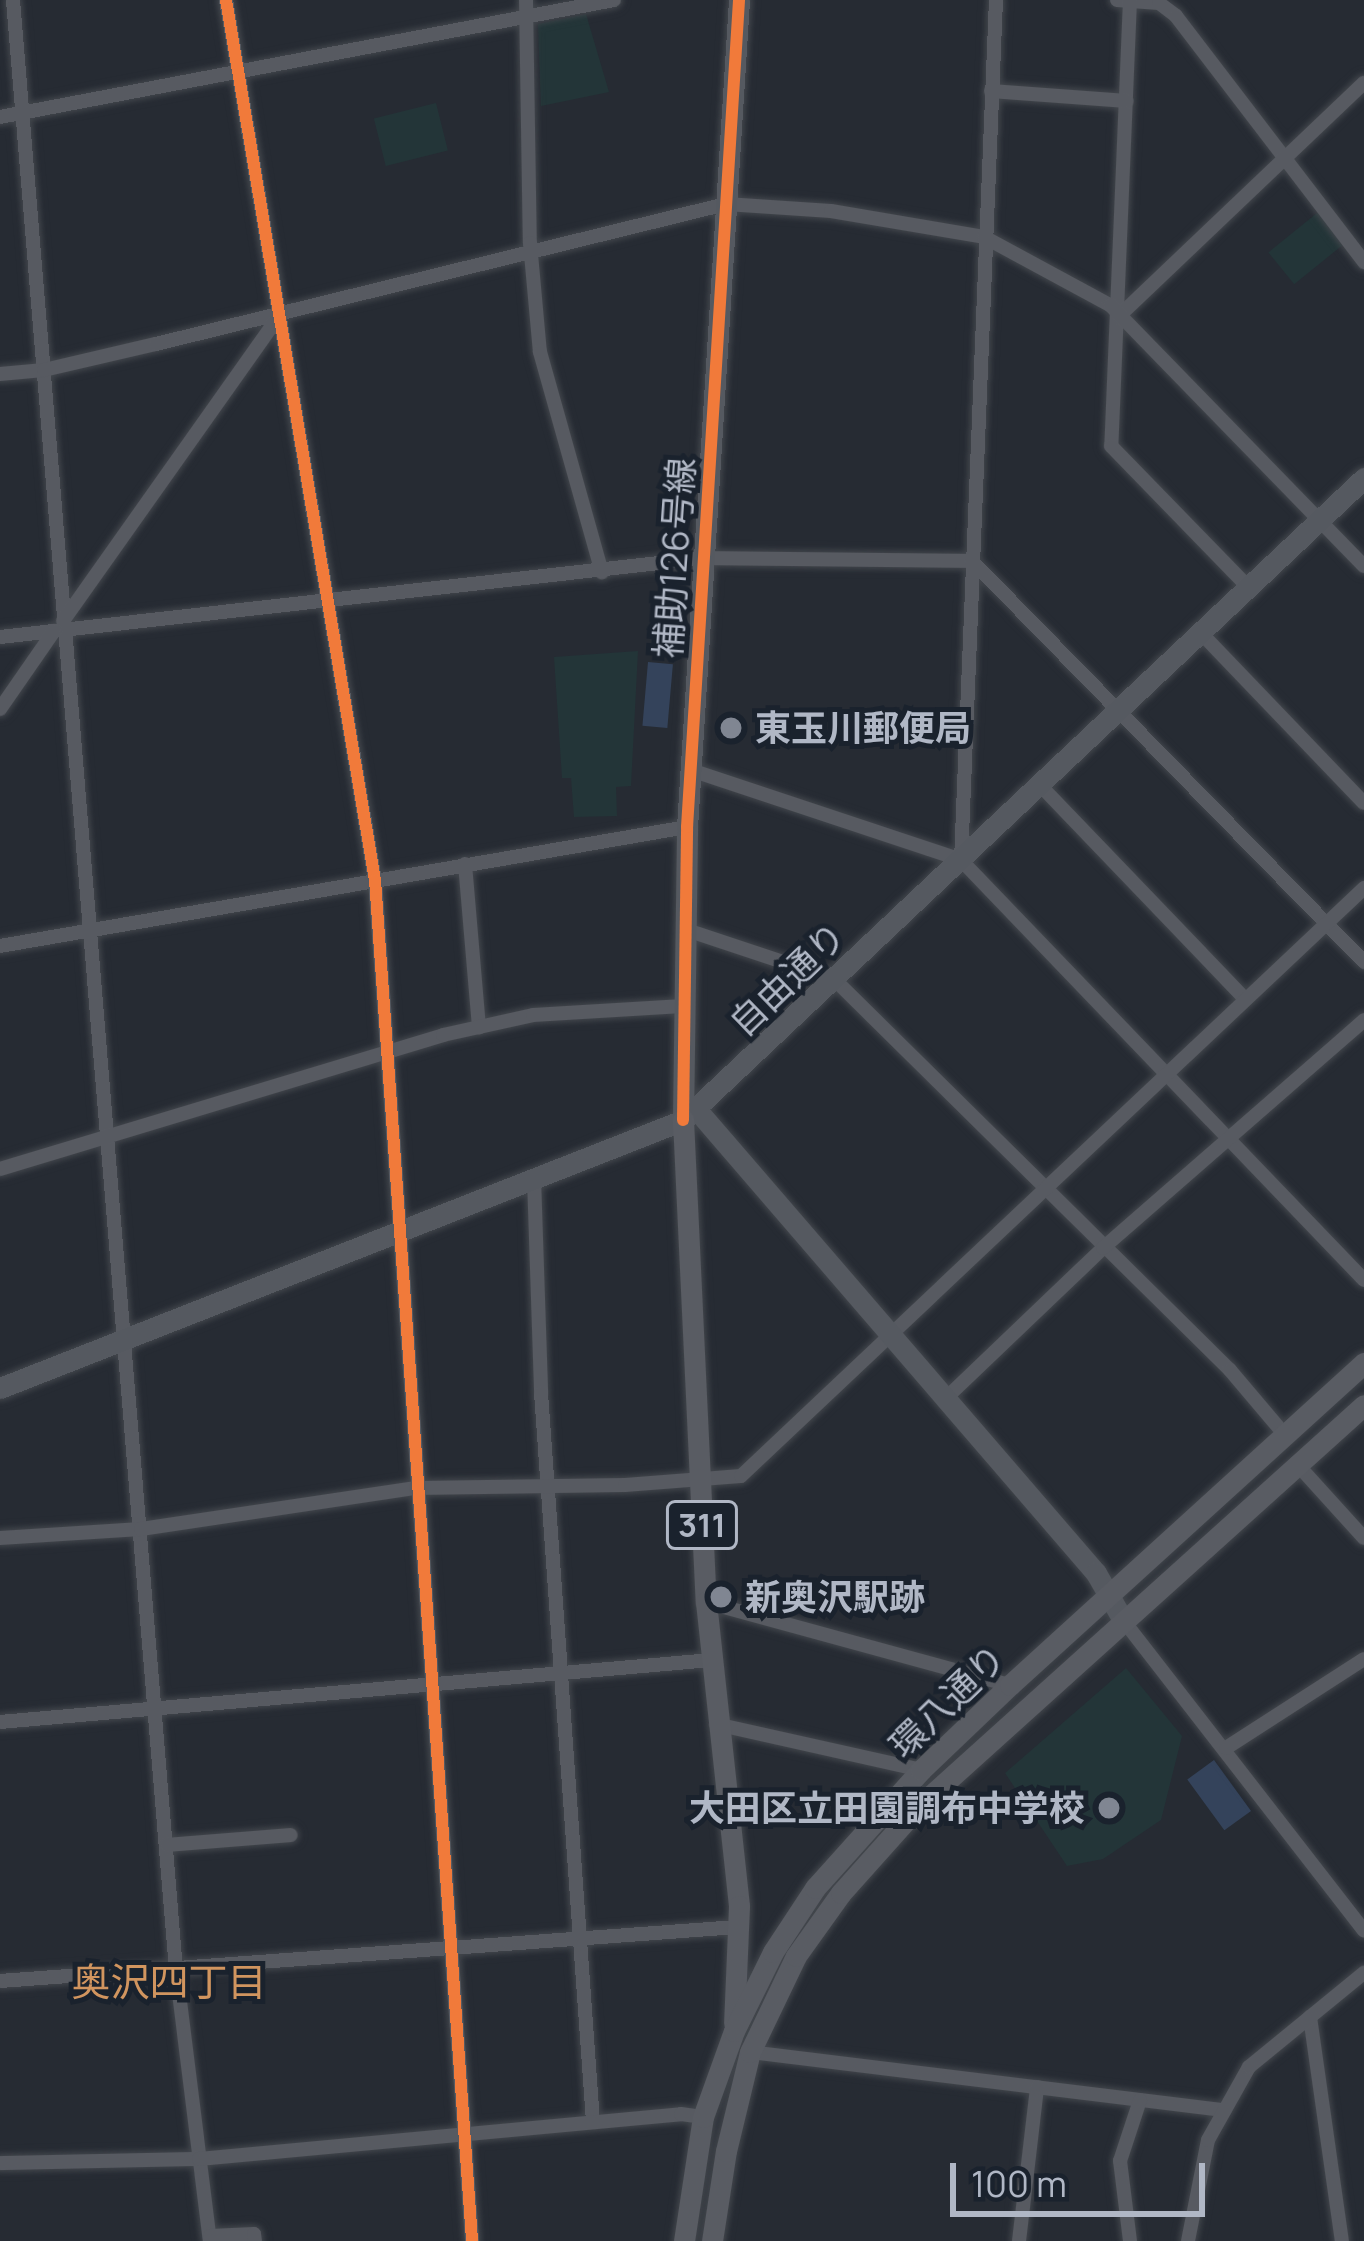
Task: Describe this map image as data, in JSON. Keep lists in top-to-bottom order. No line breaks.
{"streets":{"main road":["補助126号線","311","環八通り"],"street":["自由通り"]},"crossings":[["補助126号線","自由通り"],["補助126号線","環八通り"]],"districts":["奥沢四丁目"],"places":["東玉川郵便局","新奥沢駅跡","大田区立田園調布中学校"],"scale_bar":"100 m"}
